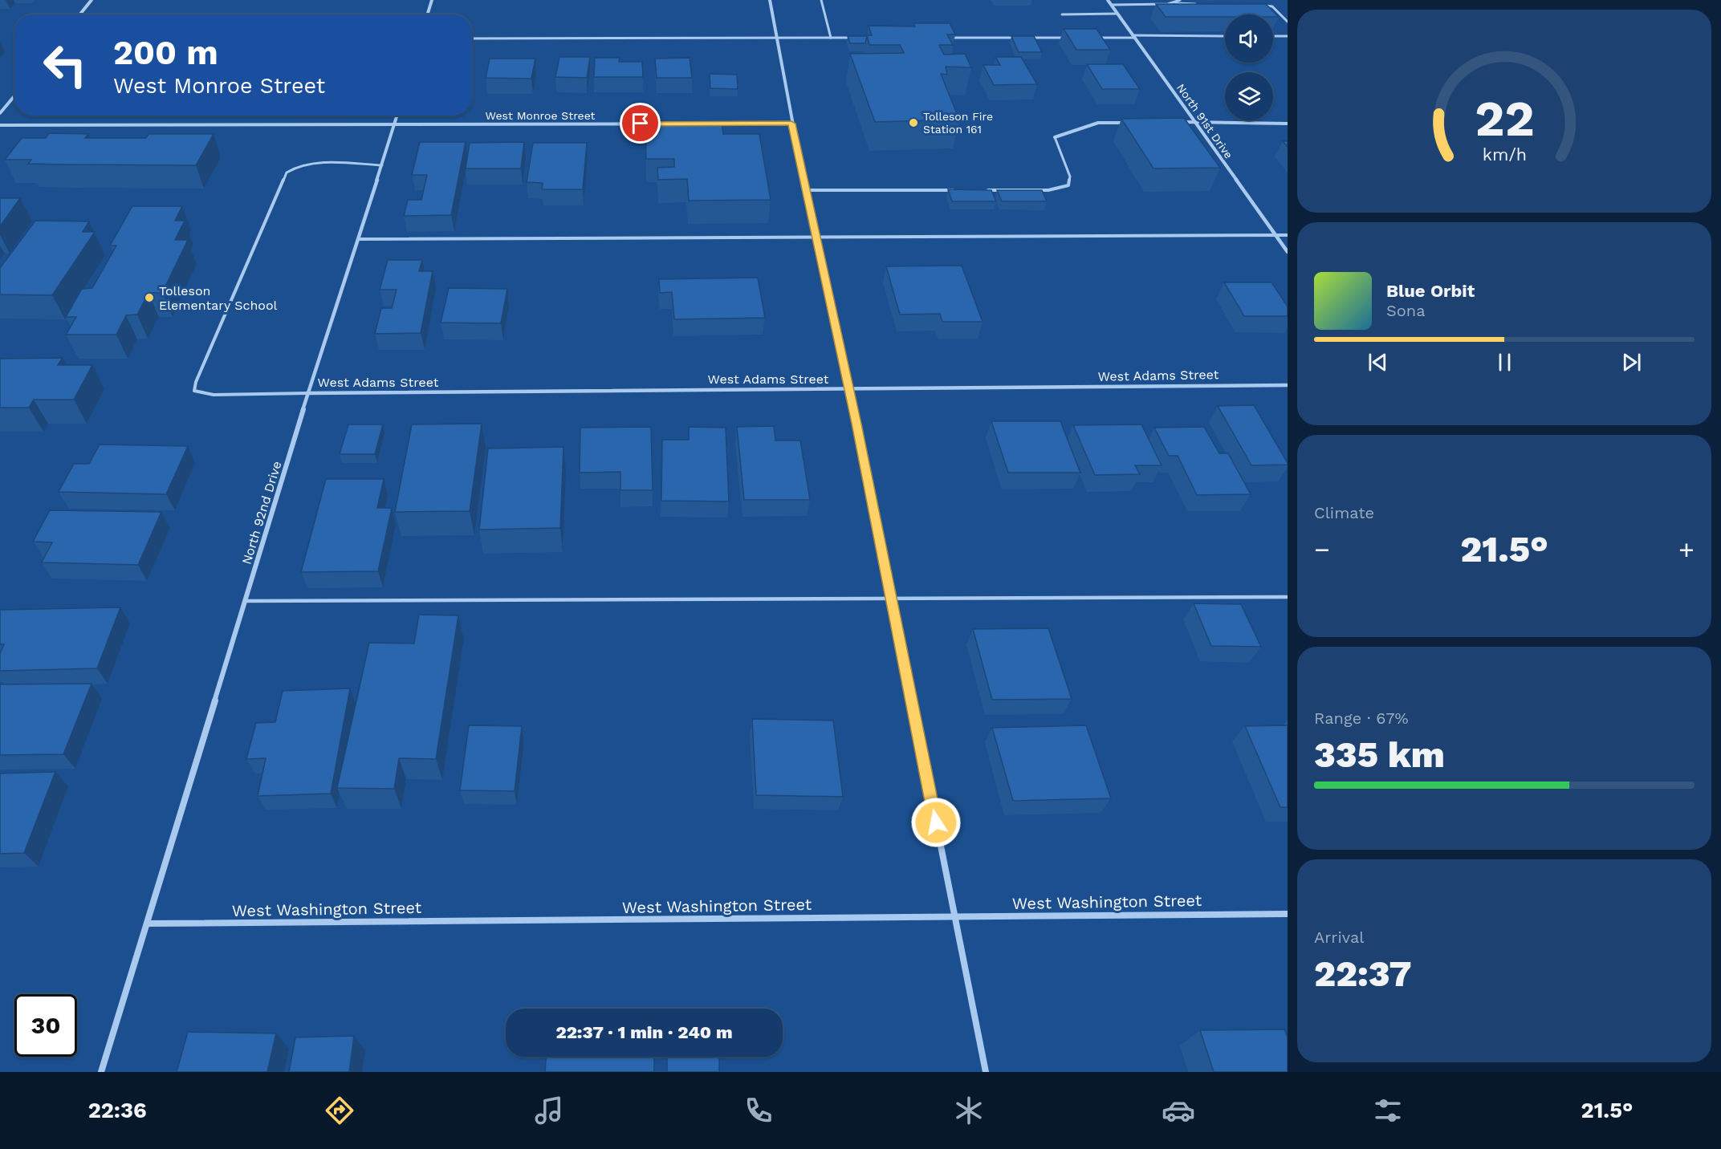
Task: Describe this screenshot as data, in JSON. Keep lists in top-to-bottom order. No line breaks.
{"streets":{"street":["West Monroe Street","North 91st Drive","West Adams Street","North 92nd Drive","West Washington Street"]},"crossings":[["West Monroe Street","North 92nd Drive"],["West Adams Street","North 92nd Drive"],["North 92nd Drive","West Washington Street"]],"places":["Tolleson Fire Station 161","Tolleson Elementary School"],"page":{"turn":["200 m","West Monroe Street"],"song":["Blue Orbit","Sona"],"tile":["Climate",["Range · 67%","335 km"],["Arrival","22:37"]],"heat":["−","21.5°","+"],"limit":"30","trip":"22:37 · 1 min · 240 m","tabs":["22:36","21.5°"],"gauge":["22","km/h"]}}
